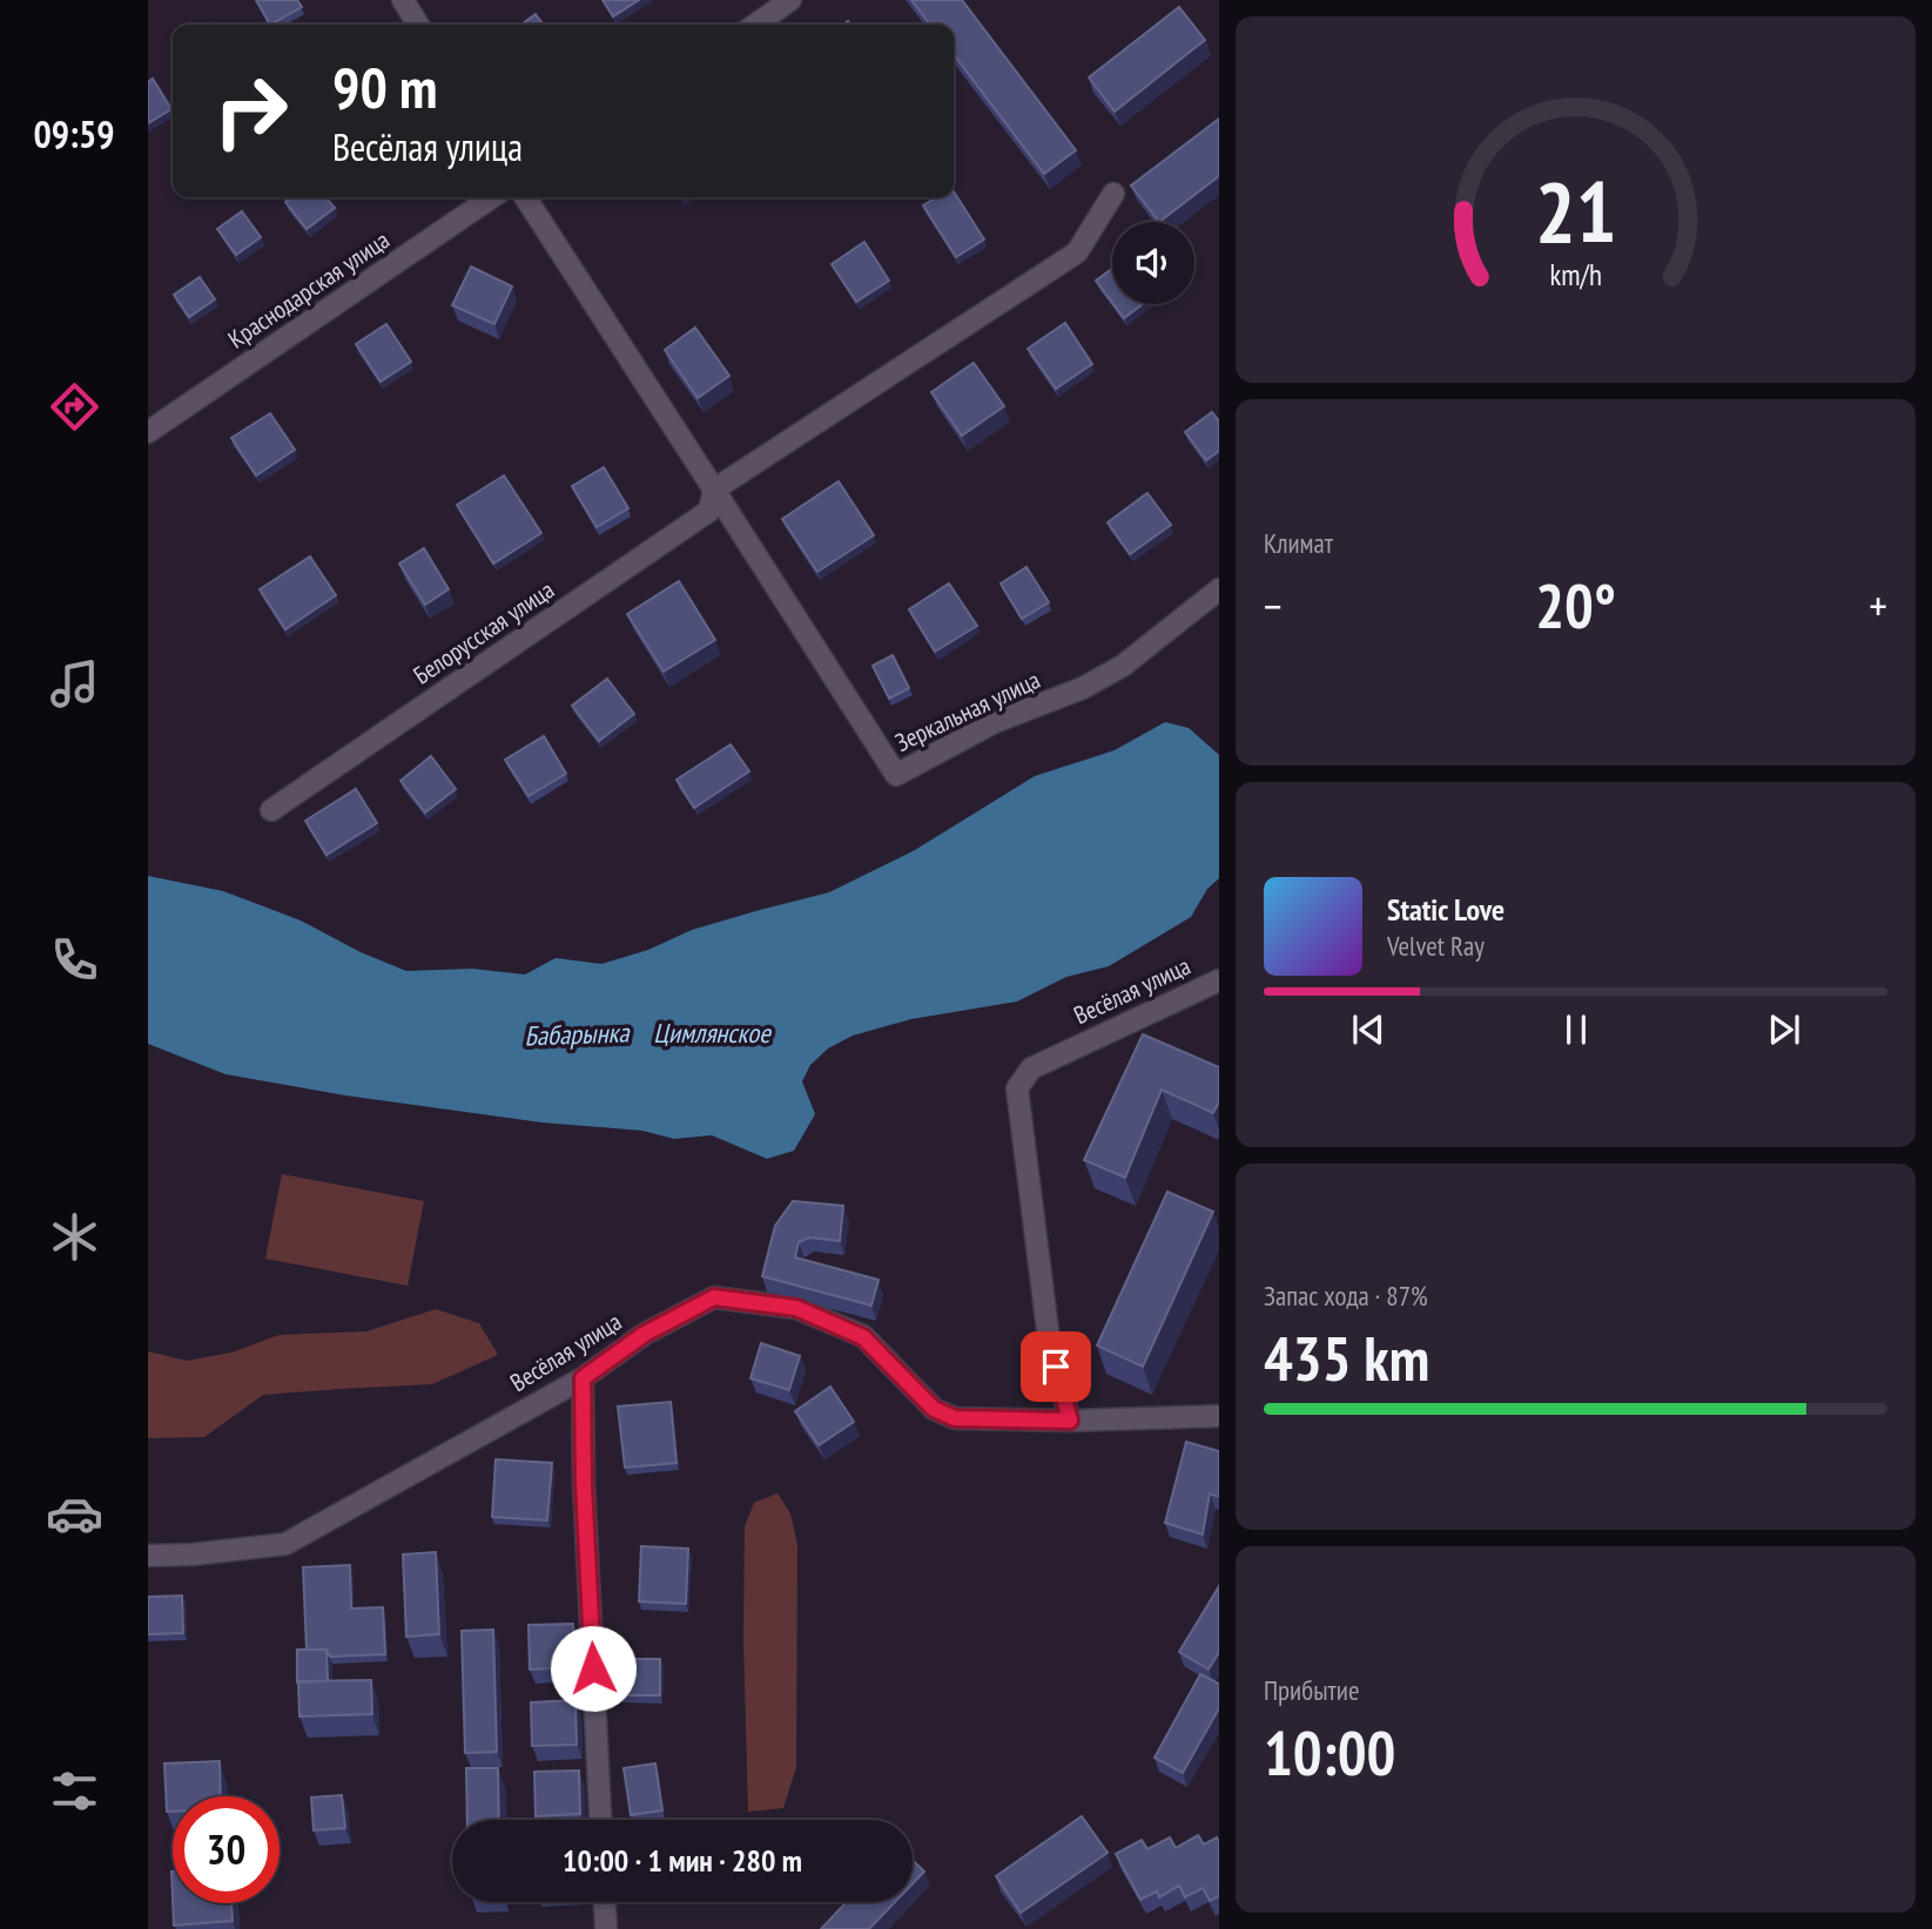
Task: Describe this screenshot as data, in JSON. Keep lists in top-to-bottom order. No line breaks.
{"streets":{"street":["Краснодарская улица","Белорусская улица","Зеркальная улица","Весёлая улица"]},"crossings":[["Белорусская улица","Зеркальная улица"]],"water":["Цимлянское","Бабарынка"],"page":{"tabs":"09:59","turn":["90 m","Весёлая улица"],"tile":["Климат",["Запас хода · 87%","435 km"],["Прибытие","10:00"]],"heat":["−","20°","+"],"song":["Static Love","Velvet Ray"],"limit":"30","trip":"10:00 · 1 мин · 280 m","gauge":["21","km/h"]}}
